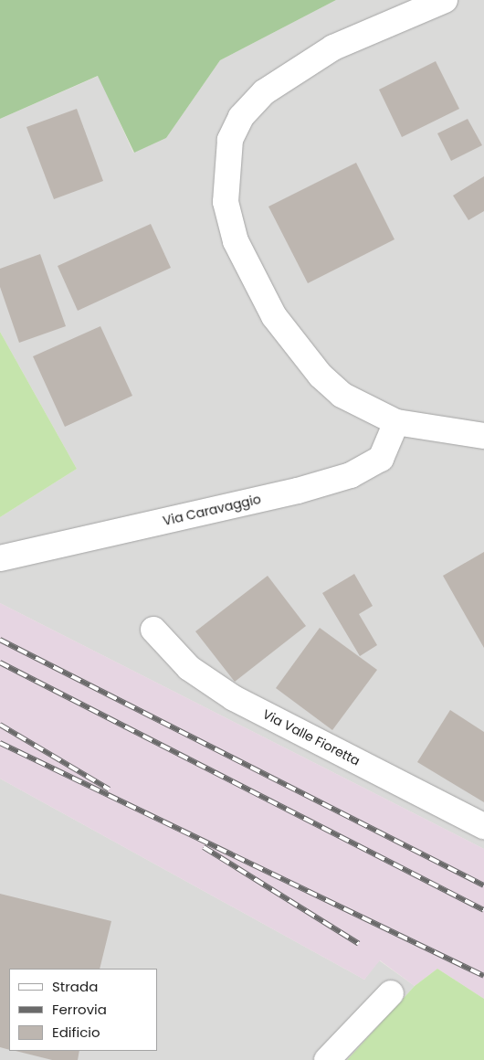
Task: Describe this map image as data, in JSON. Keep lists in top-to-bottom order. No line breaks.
{"streets":{"street":["Via Caravaggio","Via Valle Fioretta"]},"legend":["Strada","Ferrovia","Edificio"]}
